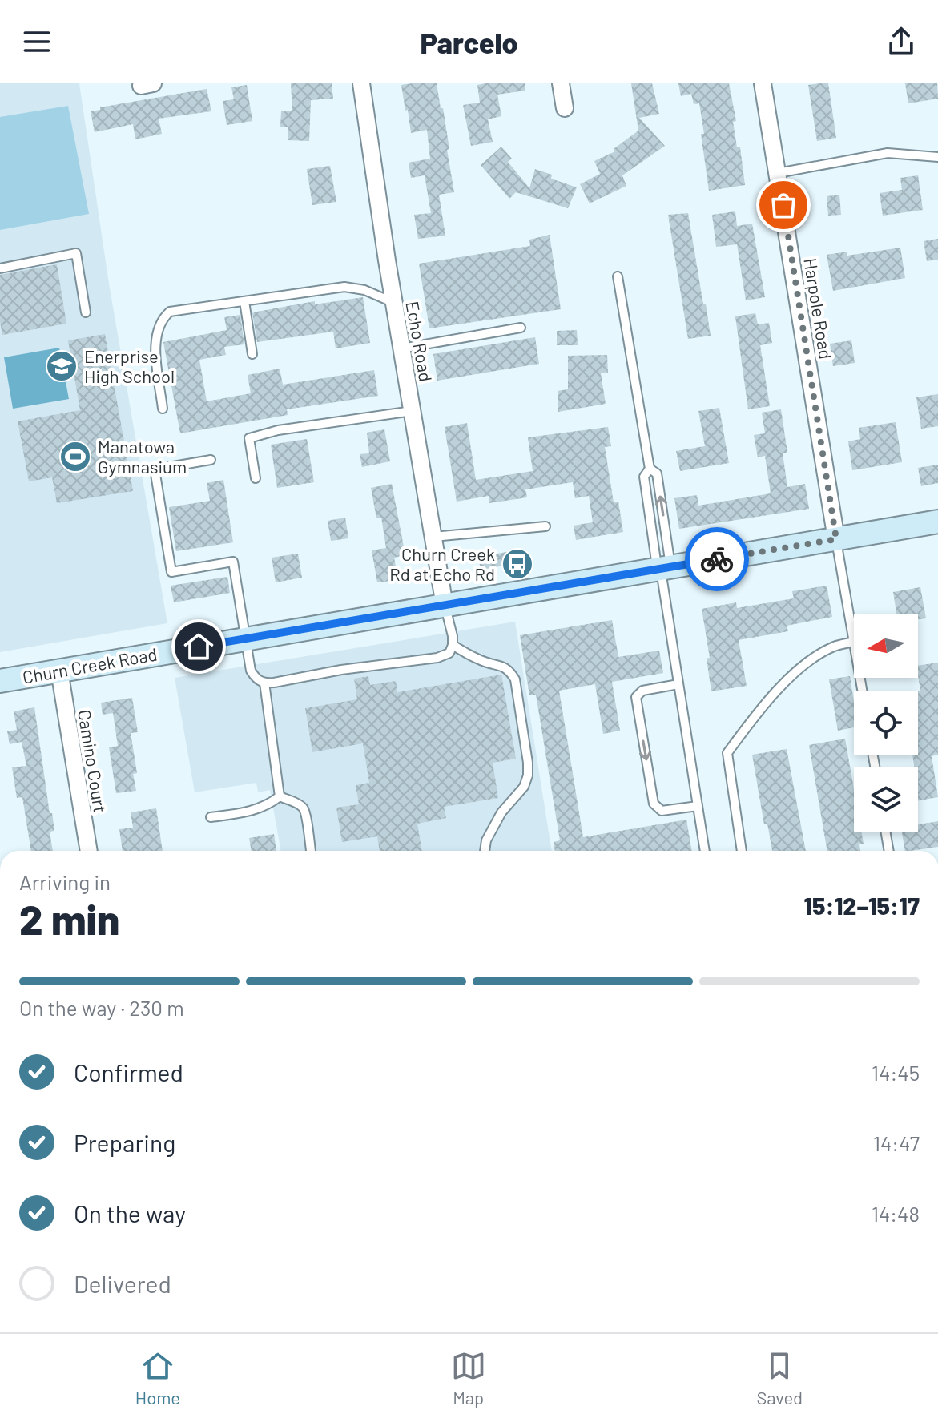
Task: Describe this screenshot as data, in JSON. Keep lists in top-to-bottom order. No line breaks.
{"streets":{"main road":["Churn Creek Road"],"street":["Harpole Road","Echo Road","Camino Court"]},"crossings":[["Harpole Road","Churn Creek Road"],["Echo Road","Churn Creek Road"],["Churn Creek Road","Camino Court"]],"places":{"school or university":["Enerprise High School"],"sports":["Manatowa Gymnasium"],"bus stop":["Churn Creek Rd at Echo Rd"]},"north":"left","page":{"header":"Parcelo","heading":["2 min","Arriving in","15:12–15:17"],"bar":"On the way · 230 m","list":[["Confirmed","14:45"],["Preparing","14:47"],["On the way","14:48"],"Delivered"],"tabs":["Home","Map","Saved"]}}
